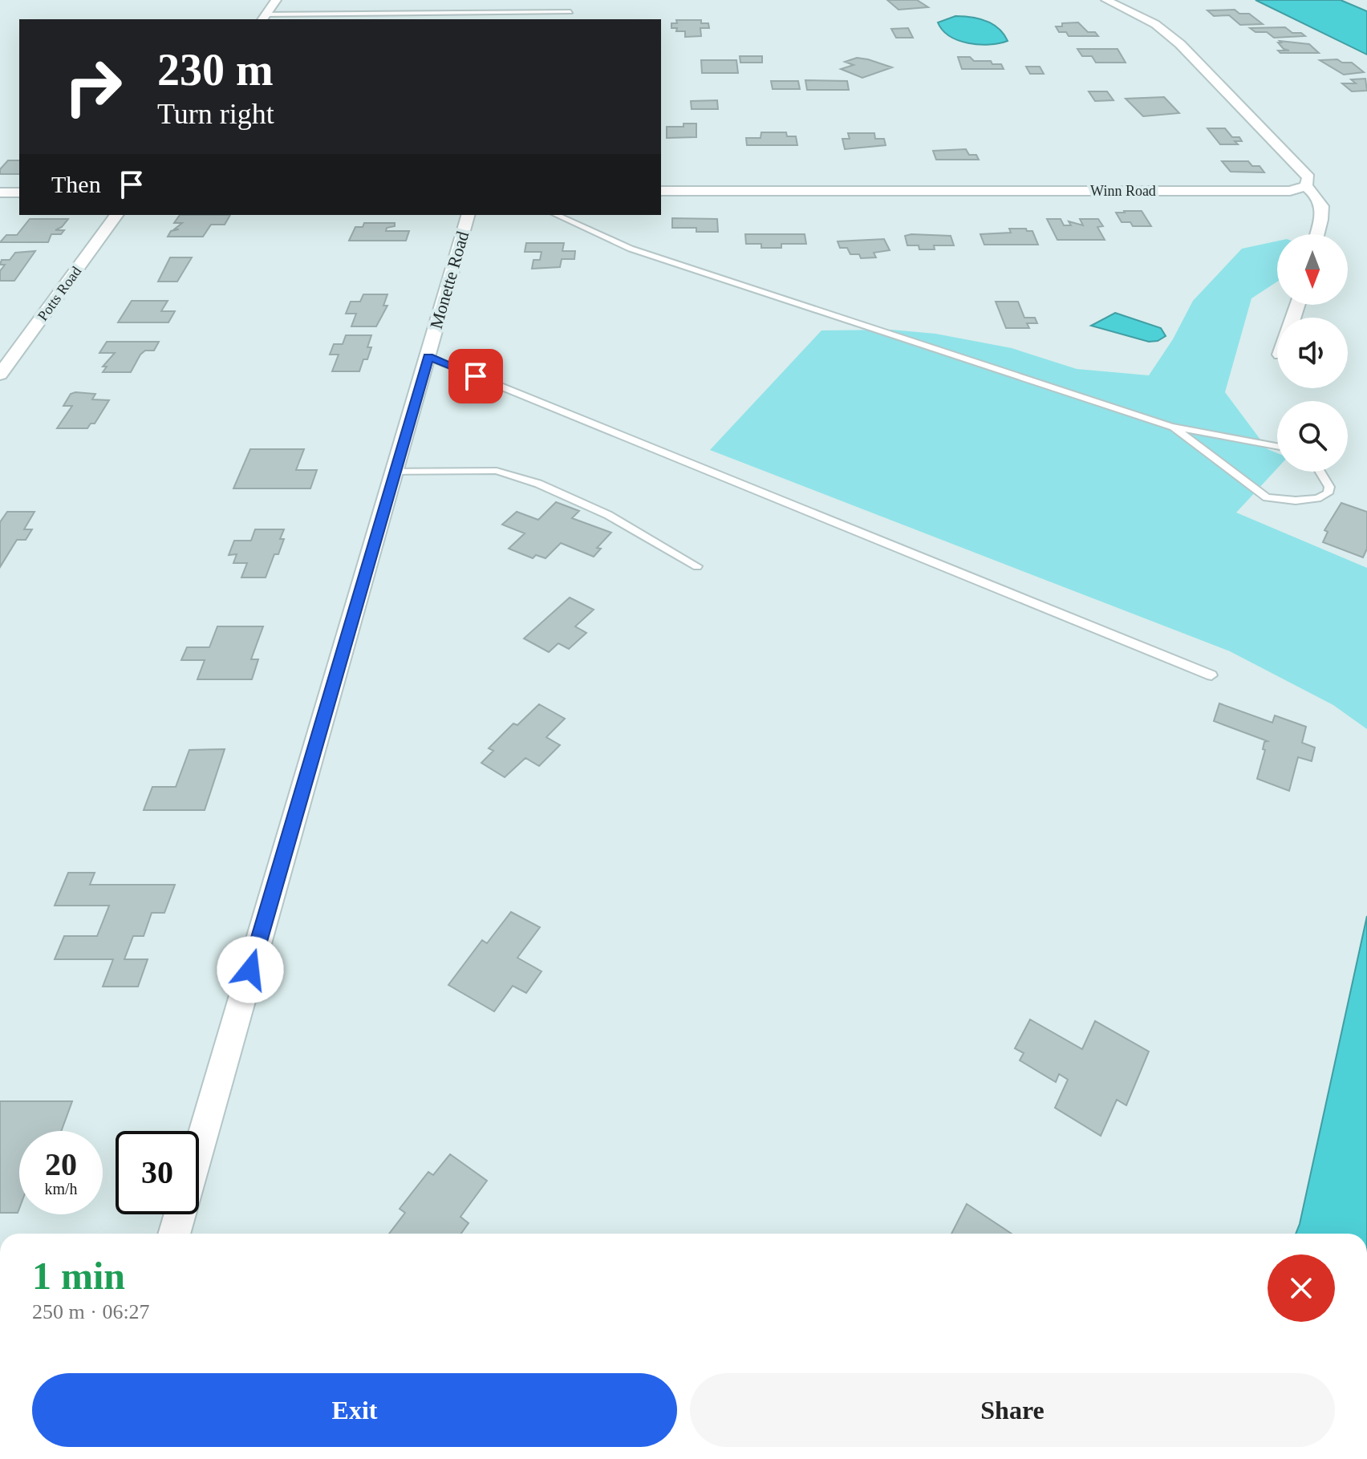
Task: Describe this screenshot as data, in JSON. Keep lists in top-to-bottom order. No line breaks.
{"streets":{"street":["Winn Road","Monette Road","Potts Road"]},"north":"bottom","page":{"turn":["230 m","Turn right"],"then":"Then","speed":"20 km/h","limit":"30","heading":["1 min","250 m · 06:27"],"buttons":["Exit","Share"]}}
